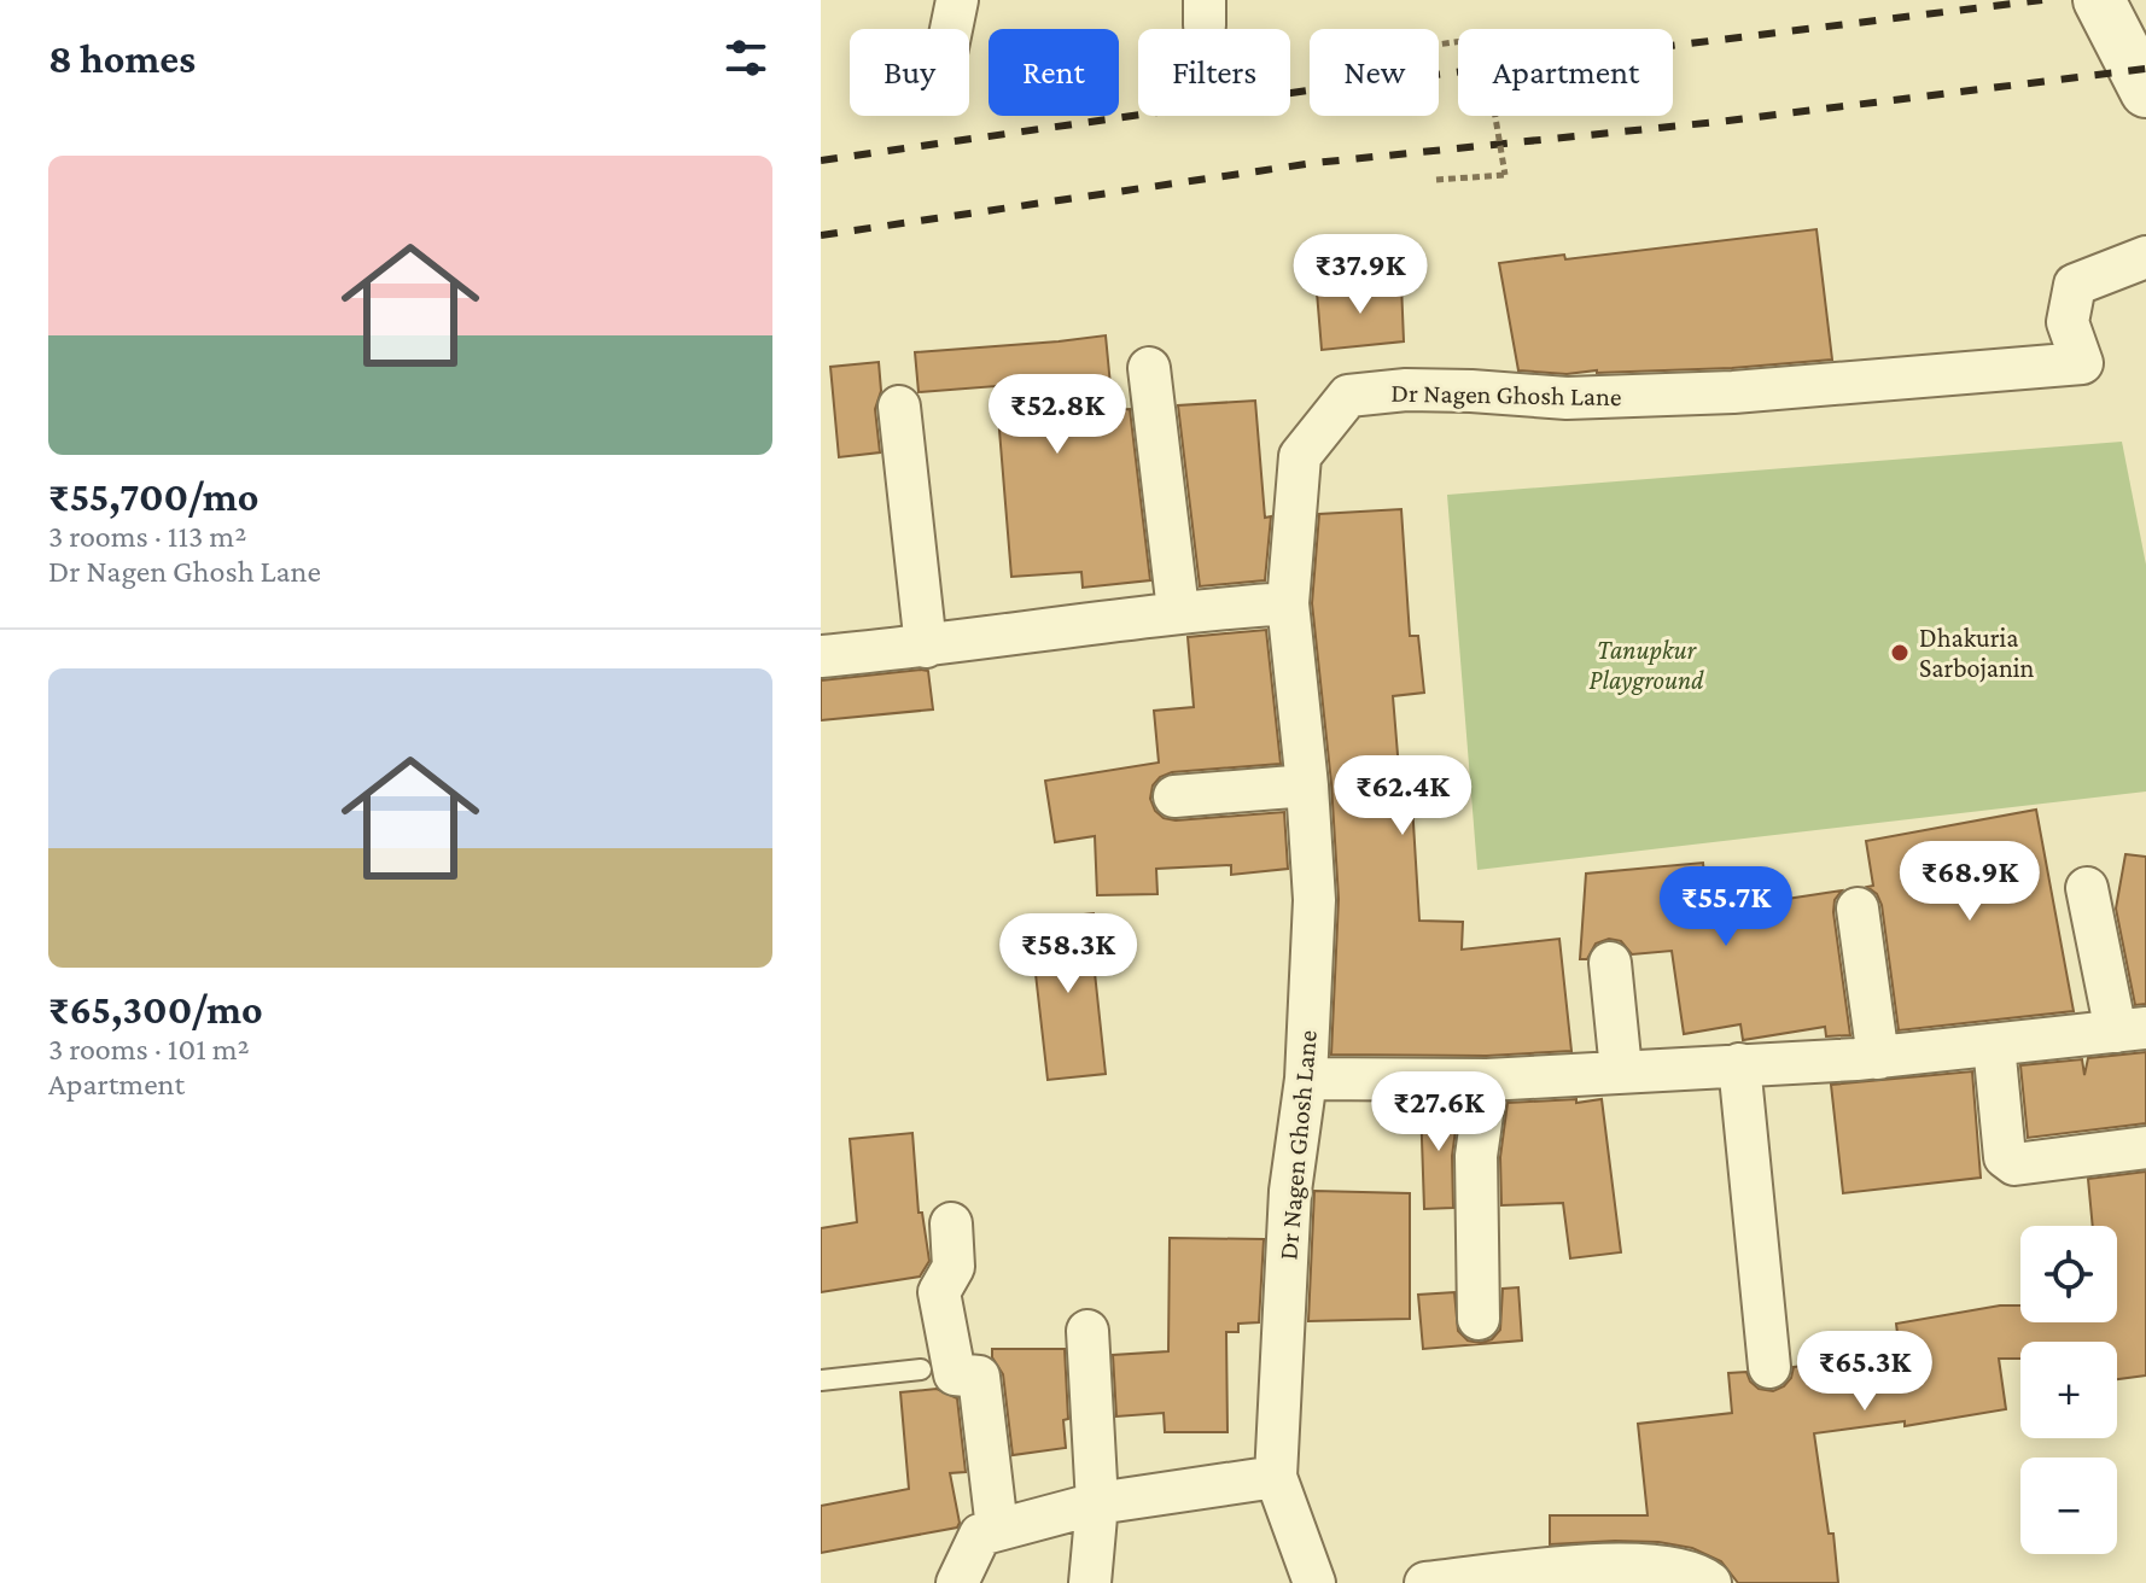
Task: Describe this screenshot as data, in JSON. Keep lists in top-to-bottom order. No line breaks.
{"streets":{"street":["Dr Nagen Ghosh Lane"]},"parks":["Tanupkur Playground"],"places":["Dhakuria Sarbojanin"],"page":{"heading":"8 homes","chip":["Buy","Rent","Filters","New","Apartment"],"list":[{"name":"₹55,700/mo","note":"3 rooms · 113 m² · Dr Nagen Ghosh Lane"},{"name":"₹65,300/mo","note":"3 rooms · 101 m² · Apartment"}],"price":["₹37.9K","₹52.8K","₹62.4K","₹68.9K","₹55.7K","₹58.3K","₹27.6K","₹65.3K"],"map_buttons":["+","−"]}}
